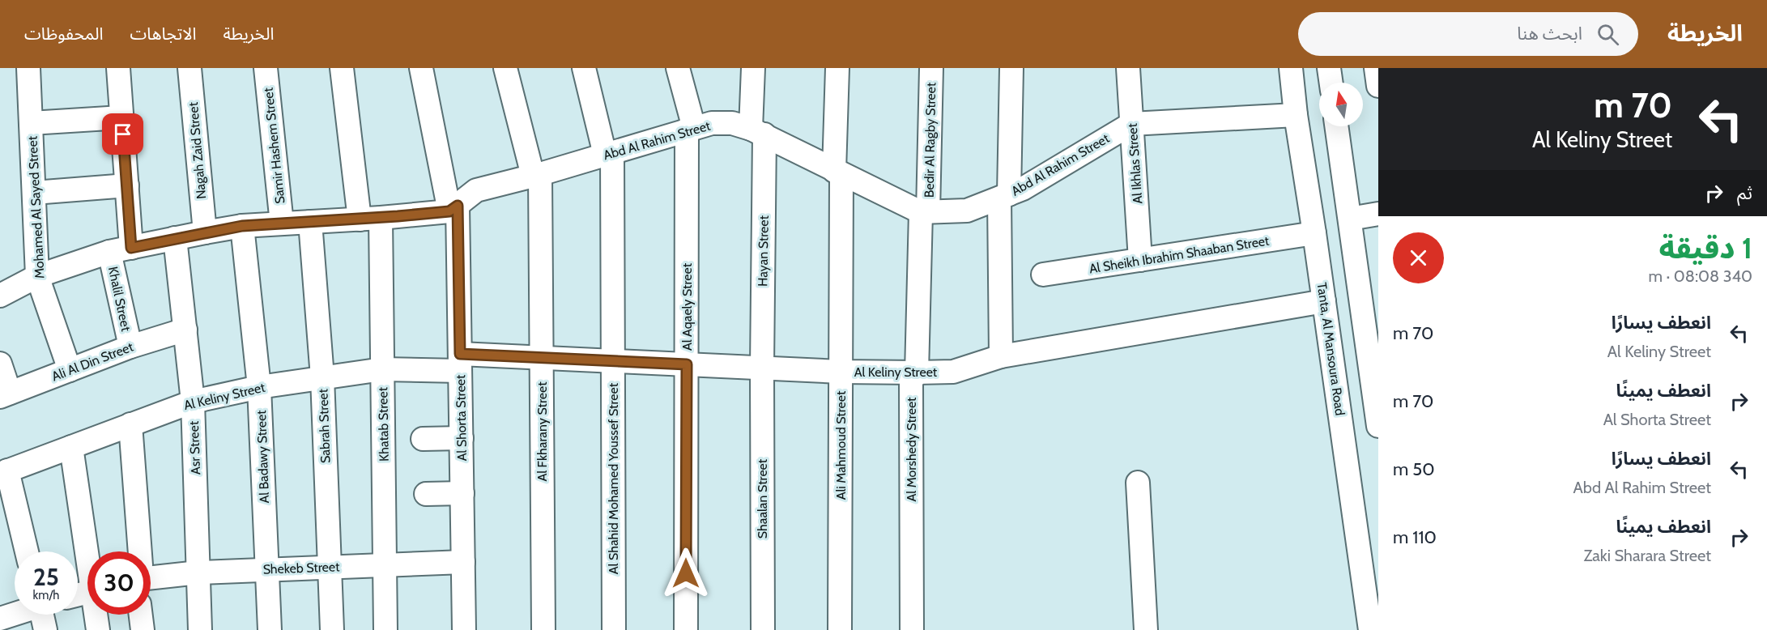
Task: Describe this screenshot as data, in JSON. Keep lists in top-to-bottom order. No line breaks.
{"streets":{"street":["Abd Al Rahim Street","Bedir Al Ragby Street","Samir Hashem Street","Nagah Zaid Street","Al Ikhlas Street","Mohamed Al Sayed Street","Hayan Street","Al Sheikh Ibrahim Shaaban Street","Khalil Street","Al Aqaely Street","Tanta, Al Mansoura Road","Ali Al Din Street","Al Keliny Street","Al Shorta Street","Khatab Street","Sabrah Street","Al Fkharany Street","Ali Mahmoud Street","Asr Street","Al Morshedy Street","Al Badawy Street","Al Shahid Mohamed Youssef Street","Shaalan Street","Shekeb Street"]},"crossings":[["Abd Al Rahim Street","Bedir Al Ragby Street"],["Abd Al Rahim Street","Al Ikhlas Street"],["Abd Al Rahim Street","Hayan Street"],["Abd Al Rahim Street","Al Aqaely Street"],["Abd Al Rahim Street","Tanta, Al Mansoura Road"],["Abd Al Rahim Street","Al Shorta Street"],["Abd Al Rahim Street","Al Fkharany Street"],["Abd Al Rahim Street","Ali Mahmoud Street"],["Abd Al Rahim Street","Al Morshedy Street"],["Abd Al Rahim Street","Al Shahid Mohamed Youssef Street"],["Bedir Al Ragby Street","Al Morshedy Street"],["Al Ikhlas Street","Al Sheikh Ibrahim Shaaban Street"],["Mohamed Al Sayed Street","Ali Al Din Street"],["Hayan Street","Al Keliny Street"],["Hayan Street","Shaalan Street"],["Al Sheikh Ibrahim Shaaban Street","Tanta, Al Mansoura Road"],["Khalil Street","Ali Al Din Street"],["Al Aqaely Street","Al Keliny Street"],["Tanta, Al Mansoura Road","Al Keliny Street"],["Ali Al Din Street","Asr Street"],["Al Keliny Street","Al Shorta Street"],["Al Keliny Street","Khatab Street"],["Al Keliny Street","Sabrah Street"],["Al Keliny Street","Al Fkharany Street"],["Al Keliny Street","Ali Mahmoud Street"],["Al Keliny Street","Asr Street"],["Al Keliny Street","Al Morshedy Street"],["Al Keliny Street","Al Badawy Street"],["Al Keliny Street","Al Shahid Mohamed Youssef Street"],["Al Keliny Street","Shaalan Street"],["Al Shorta Street","Shekeb Street"],["Khatab Street","Shekeb Street"],["Sabrah Street","Shekeb Street"],["Asr Street","Shekeb Street"],["Al Badawy Street","Shekeb Street"]],"north":"top","page":{"header":"الخريطة","search":"ابحث هنا","nav":["الخريطة","الاتجاهات","المحفوظات"],"turn":["70 m","Al Keliny Street"],"then":"ثم","heading":["1 دقيقة","340 m · 08:08"],"list":[{"name":"انعطف يسارًا","note":"Al Keliny Street","value":"70 m"},{"name":"انعطف يمينًا","note":"Al Shorta Street","value":"70 m"},{"name":"انعطف يسارًا","note":"Abd Al Rahim Street","value":"50 m"},{"name":"انعطف يمينًا","note":"Zaki Sharara Street","value":"110 m"}],"speed":"25 km/h","limit":"30"}}
